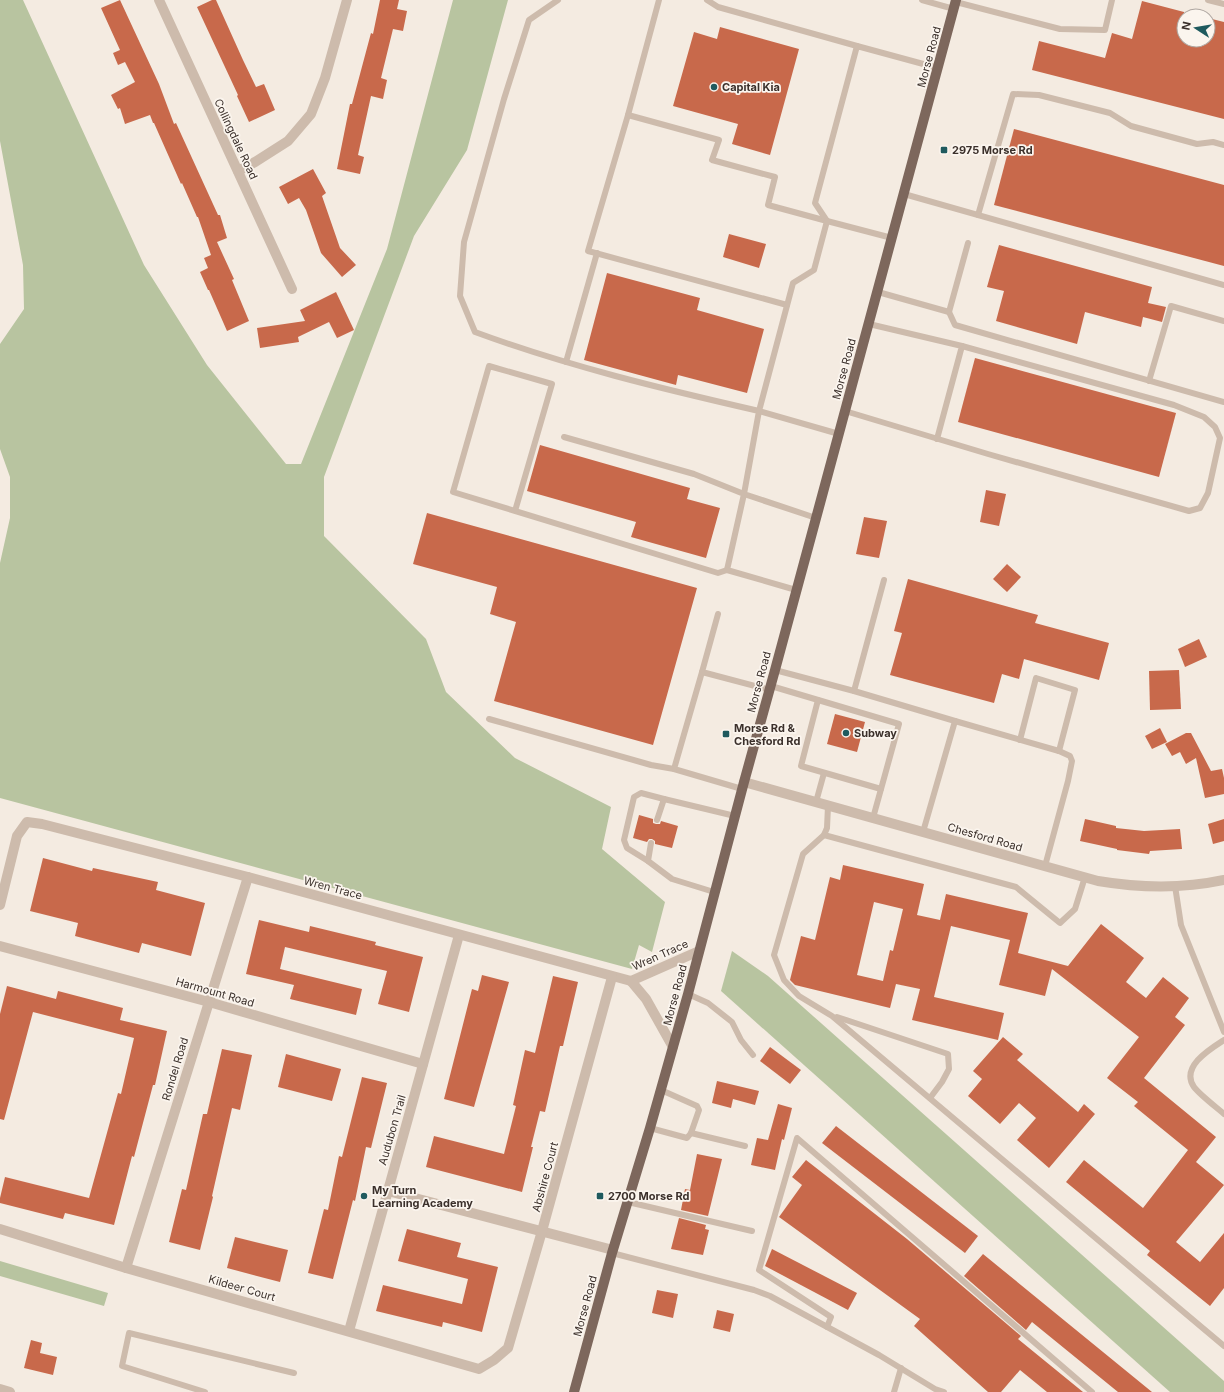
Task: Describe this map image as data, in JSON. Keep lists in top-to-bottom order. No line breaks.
{"streets":{"main road":["Morse Road"],"street":["Collingdale Road","Chesford Road","Wren Trace","Harmount Road","Rondel Road","Audubon Trail","Abshire Court","Kildeer Court"]},"crossings":[["Morse Road","Chesford Road"],["Morse Road","Wren Trace"],["Wren Trace","Rondel Road"],["Wren Trace","Audubon Trail"],["Wren Trace","Abshire Court"],["Harmount Road","Rondel Road"],["Harmount Road","Audubon Trail"],["Rondel Road","Kildeer Court"],["Audubon Trail","Kildeer Court"],["Abshire Court","Kildeer Court"]],"places":{"other":["Capital Kia","Subway","My Turn Learning Academy"],"transit":["2975 Morse Rd","Morse Rd & Chesford Rd","2700 Morse Rd"]},"north":"left"}
